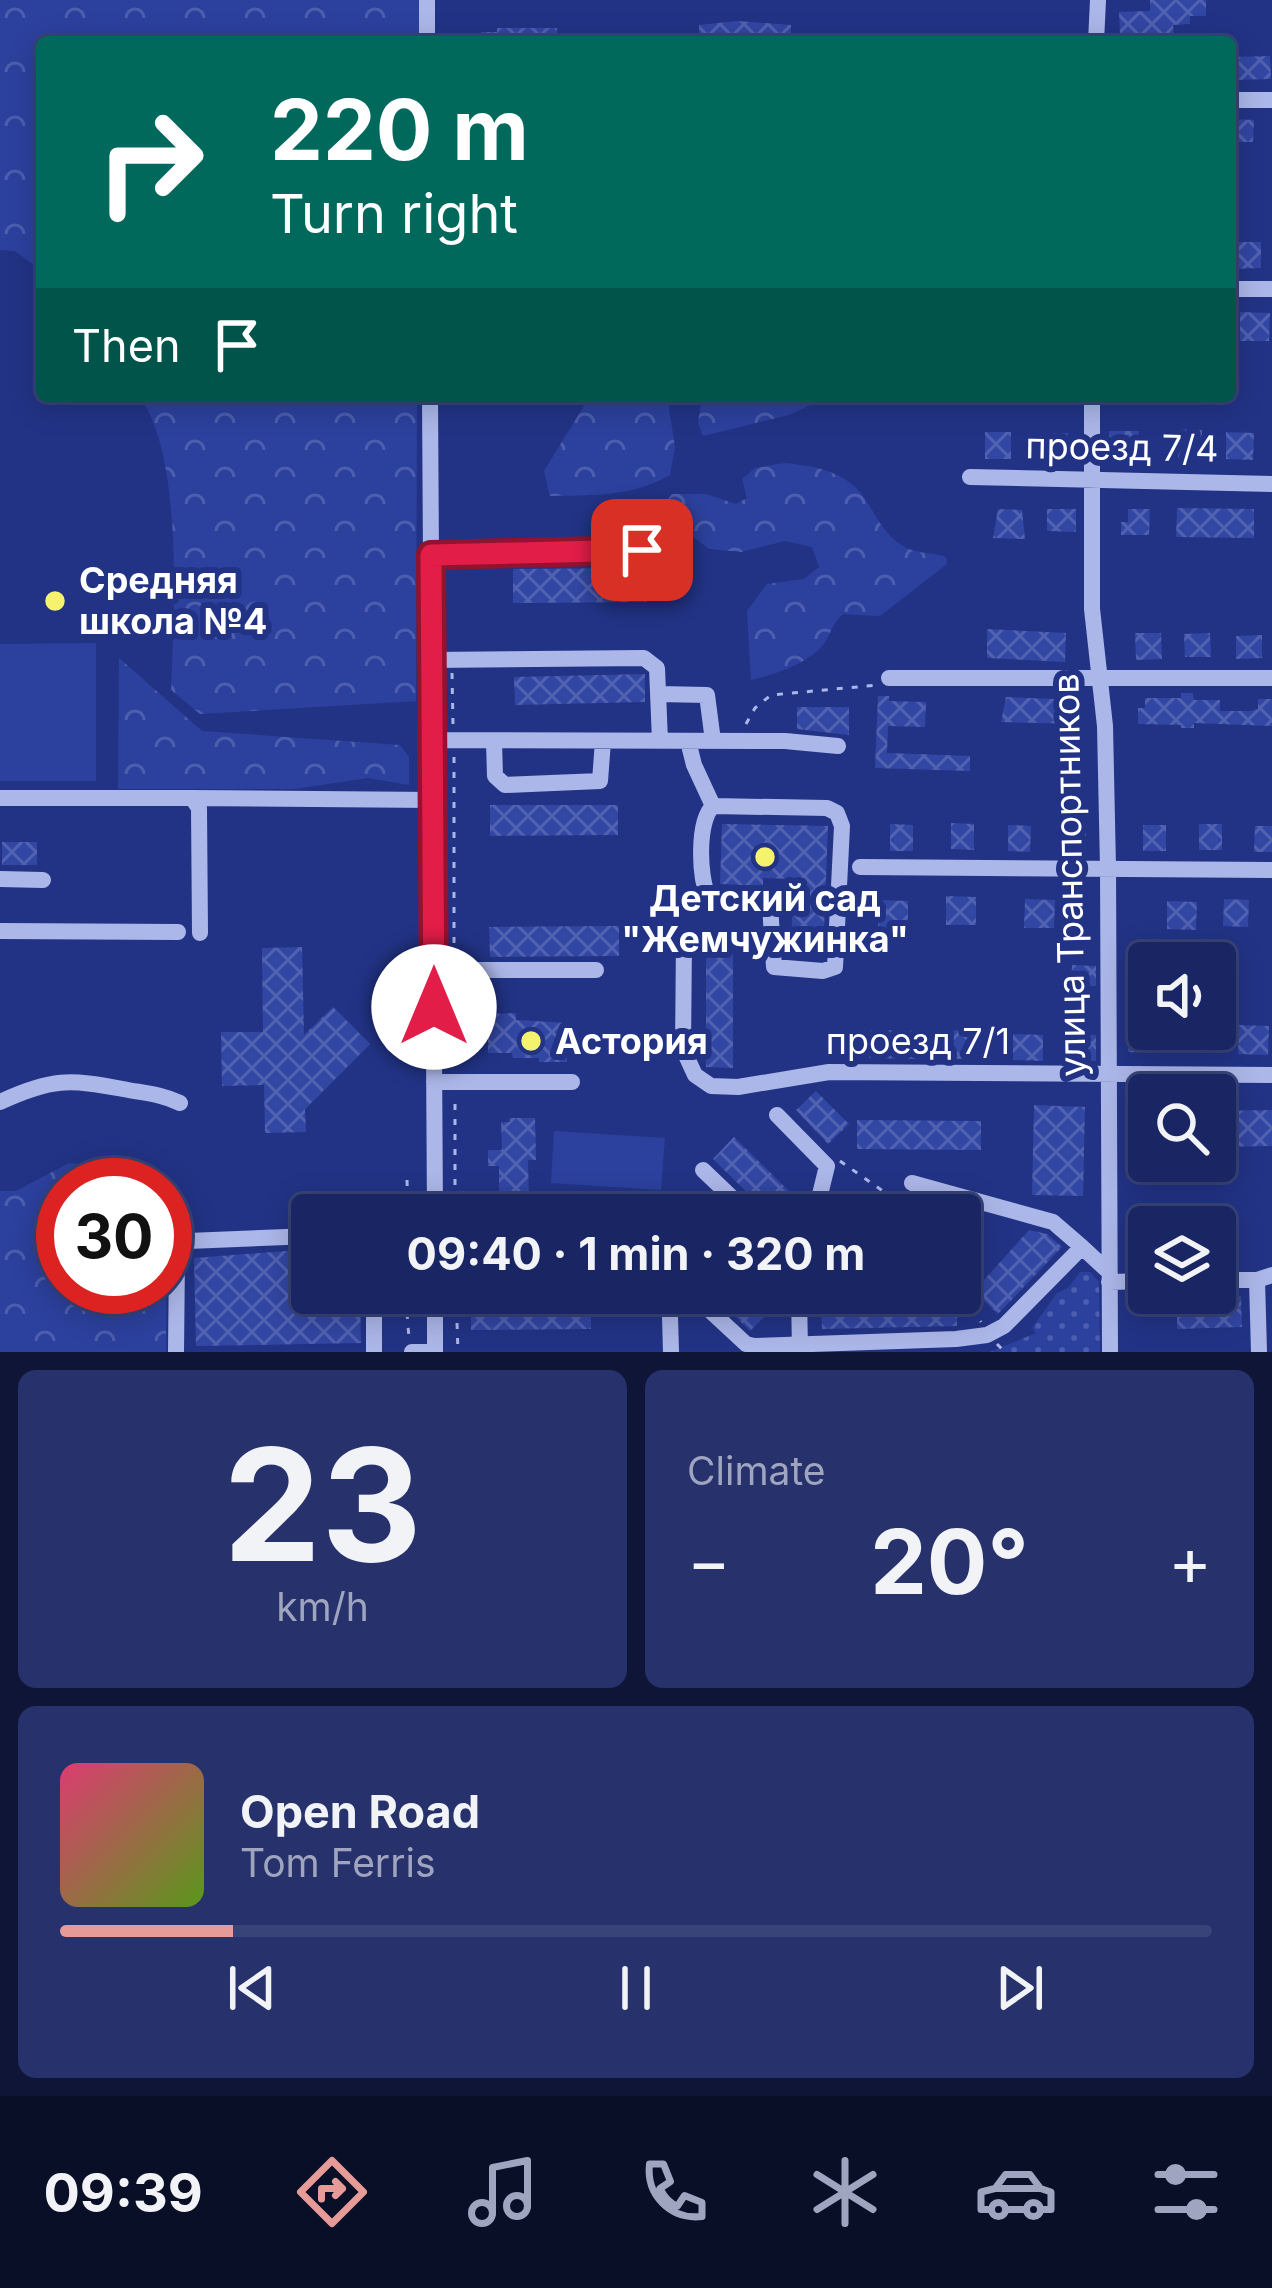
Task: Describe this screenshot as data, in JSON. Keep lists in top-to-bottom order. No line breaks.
{"streets":{"street":["проезд 7/4","улица Транспортников","проезд 7/1"]},"crossings":[["проезд 7/4","улица Транспортников"],["улица Транспортников","проезд 7/1"]],"places":["Средняя школа №4","Детский сад \"Жемчужинка\"","Астория"],"page":{"turn":["220 m","Turn right"],"then":"Then","limit":"30","trip":"09:40 · 1 min · 320 m","tile":[["23","km/h"],"Climate"],"heat":["−","20°","+"],"song":["Open Road","Tom Ferris"],"tabs":"09:39"}}
